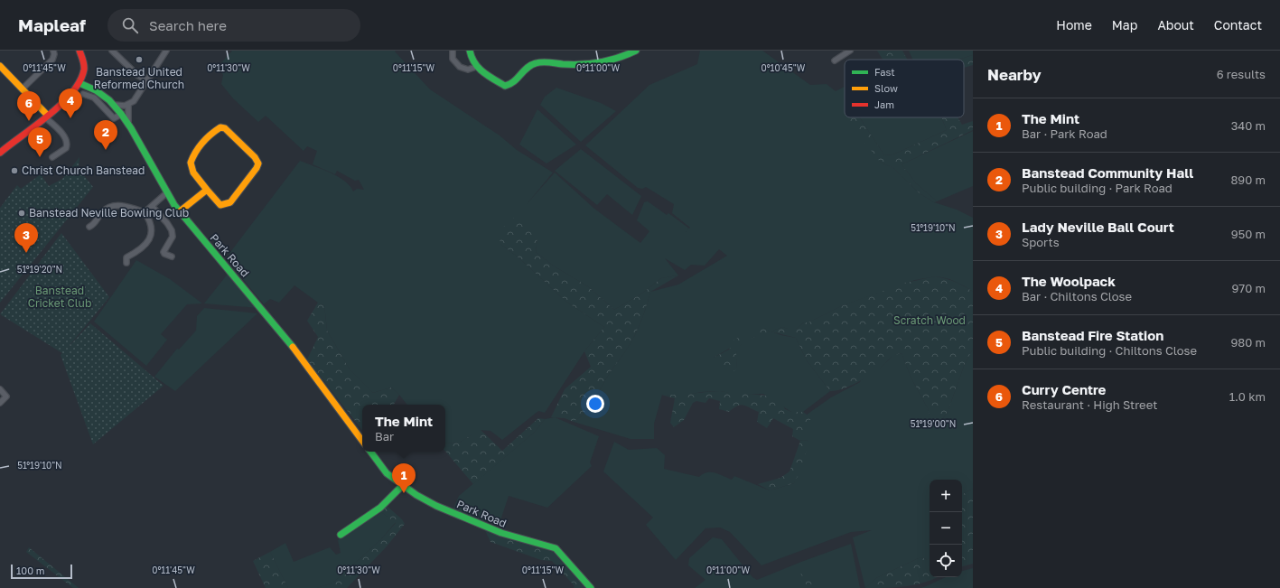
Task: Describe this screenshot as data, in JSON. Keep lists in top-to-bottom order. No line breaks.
{"streets":{"street":["Park Road"]},"parks":["Banstead Cricket Club","Scratch Wood"],"places":["Banstead United Reformed Church","Christ Church Banstead","Banstead Neville Bowling Club"],"legend":["Fast","Slow","Jam"],"scale_bar":"100 m","page":{"header":"Mapleaf","search":"Search here","nav":["Home","Map","About","Contact"],"heading":["Nearby","6 results"],"pins":["4","6","2","5","3","1"],"list":[{"mark":"1","name":"The Mint","note":"Bar · Park Road","value":"340 m"},{"mark":"2","name":"Banstead Community Hall","note":"Public building · Park Road","value":"890 m"},{"mark":"3","name":"Lady Neville Ball Court","note":"Sports","value":"950 m"},{"mark":"4","name":"The Woolpack","note":"Bar · Chiltons Close","value":"970 m"},{"mark":"5","name":"Banstead Fire Station","note":"Public building · Chiltons Close","value":"980 m"},{"mark":"6","name":"Curry Centre","note":"Restaurant · High Street","value":"1.0 km"}],"popup":["The Mint","Bar"],"map_buttons":["+","−"],"scale":"100 m"},"coordinates":["0°11'45\"W","0°11'30\"W","0°11'15\"W","0°11'00\"W","0°10'45\"W","51°19'10\"N","51°19'20\"N","51°19'00\"N"]}
